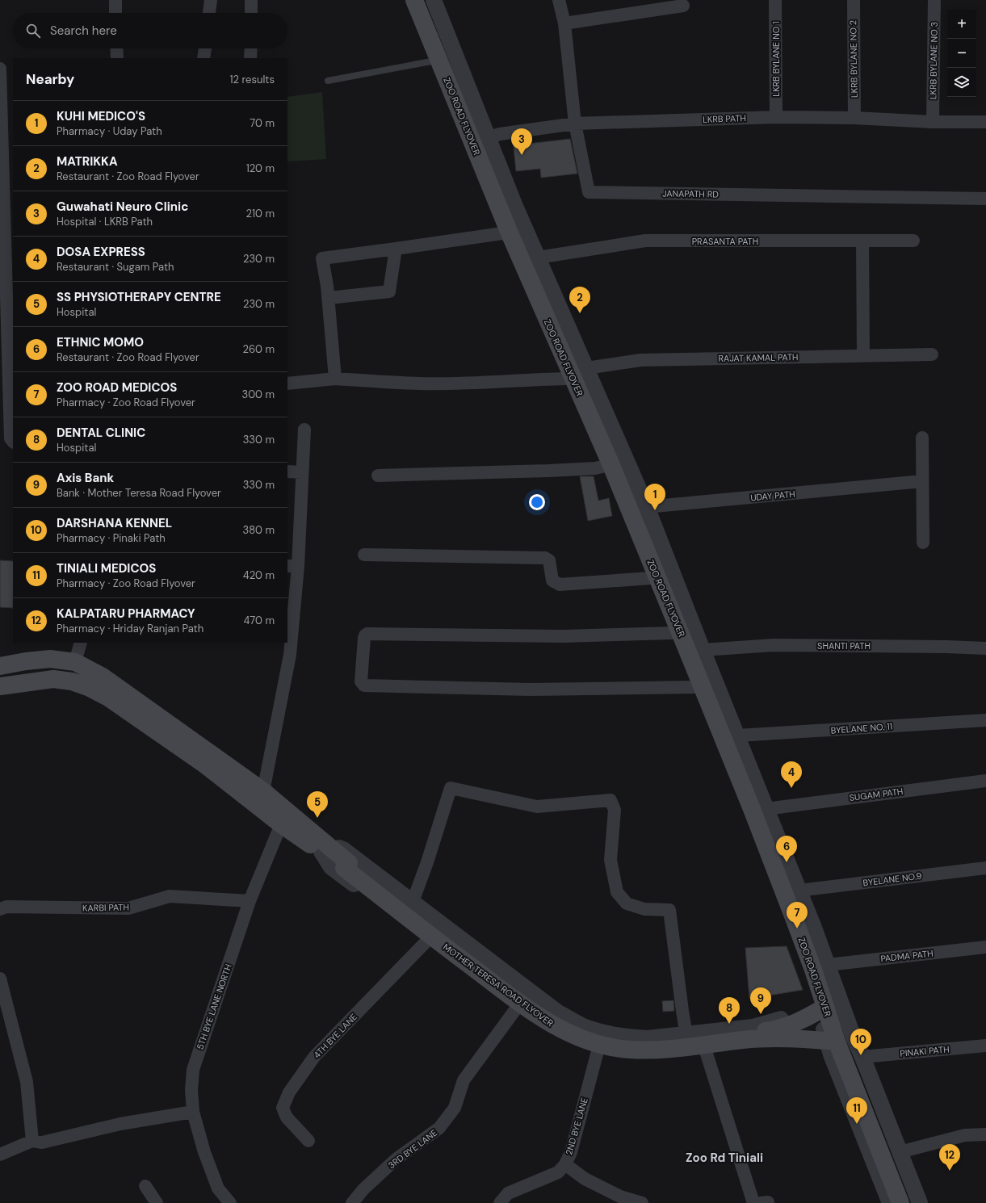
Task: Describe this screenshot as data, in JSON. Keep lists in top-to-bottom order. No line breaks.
{"streets":{"main road":["ZOO ROAD FLYOVER","MOTHER TERESA ROAD FLYOVER"],"street":["LKRB BYLANE NO 1","LKRB BYLANE NO 2","LKRB BYLANE NO 3","LKRB PATH","JANAPATH RD","PRASANTA PATH","RAJAT KAMAL PATH","UDAY PATH","SHANTI PATH","BYELANE NO. 11","SUGAM PATH","BYELANE NO.9","KARBI PATH","PADMA PATH","5TH BYE LANE NORTH","4TH BYE LANE","PINAKI PATH","2ND BYE LANE","3RD BYE LANE"]},"crossings":[["LKRB BYLANE NO 1","LKRB PATH"],["LKRB BYLANE NO 2","LKRB PATH"],["LKRB BYLANE NO 3","LKRB PATH"],["ZOO ROAD FLYOVER","MOTHER TERESA ROAD FLYOVER"],["LKRB PATH","JANAPATH RD"],["KARBI PATH","5TH BYE LANE NORTH"],["MOTHER TERESA ROAD FLYOVER","5TH BYE LANE NORTH"]],"districts":["Zoo Rd Tiniali"],"page":{"map_buttons":["+","−"],"search":"Search here","heading":["Nearby","12 results"],"list":[{"mark":"1","name":"KUHI MEDICO'S","note":"Pharmacy · Uday Path","value":"70 m"},{"mark":"2","name":"MATRIKKA","note":"Restaurant · Zoo Road Flyover","value":"120 m"},{"mark":"3","name":"Guwahati Neuro Clinic","note":"Hospital · LKRB Path","value":"210 m"},{"mark":"4","name":"DOSA EXPRESS","note":"Restaurant · Sugam Path","value":"230 m"},{"mark":"5","name":"SS PHYSIOTHERAPY CENTRE","note":"Hospital","value":"230 m"},{"mark":"6","name":"ETHNIC MOMO","note":"Restaurant · Zoo Road Flyover","value":"260 m"},{"mark":"7","name":"ZOO ROAD MEDICOS","note":"Pharmacy · Zoo Road Flyover","value":"300 m"},{"mark":"8","name":"DENTAL CLINIC","note":"Hospital","value":"330 m"},{"mark":"9","name":"Axis Bank","note":"Bank · Mother Teresa Road Flyover","value":"330 m"},{"mark":"10","name":"DARSHANA KENNEL","note":"Pharmacy · Pinaki Path","value":"380 m"},{"mark":"11","name":"TINIALI MEDICOS","note":"Pharmacy · Zoo Road Flyover","value":"420 m"},{"mark":"12","name":"KALPATARU PHARMACY","note":"Pharmacy · Hriday Ranjan Path","value":"470 m"}],"pins":["3","2","1","4","5","6","7","9","8","10","11","12"]}}
